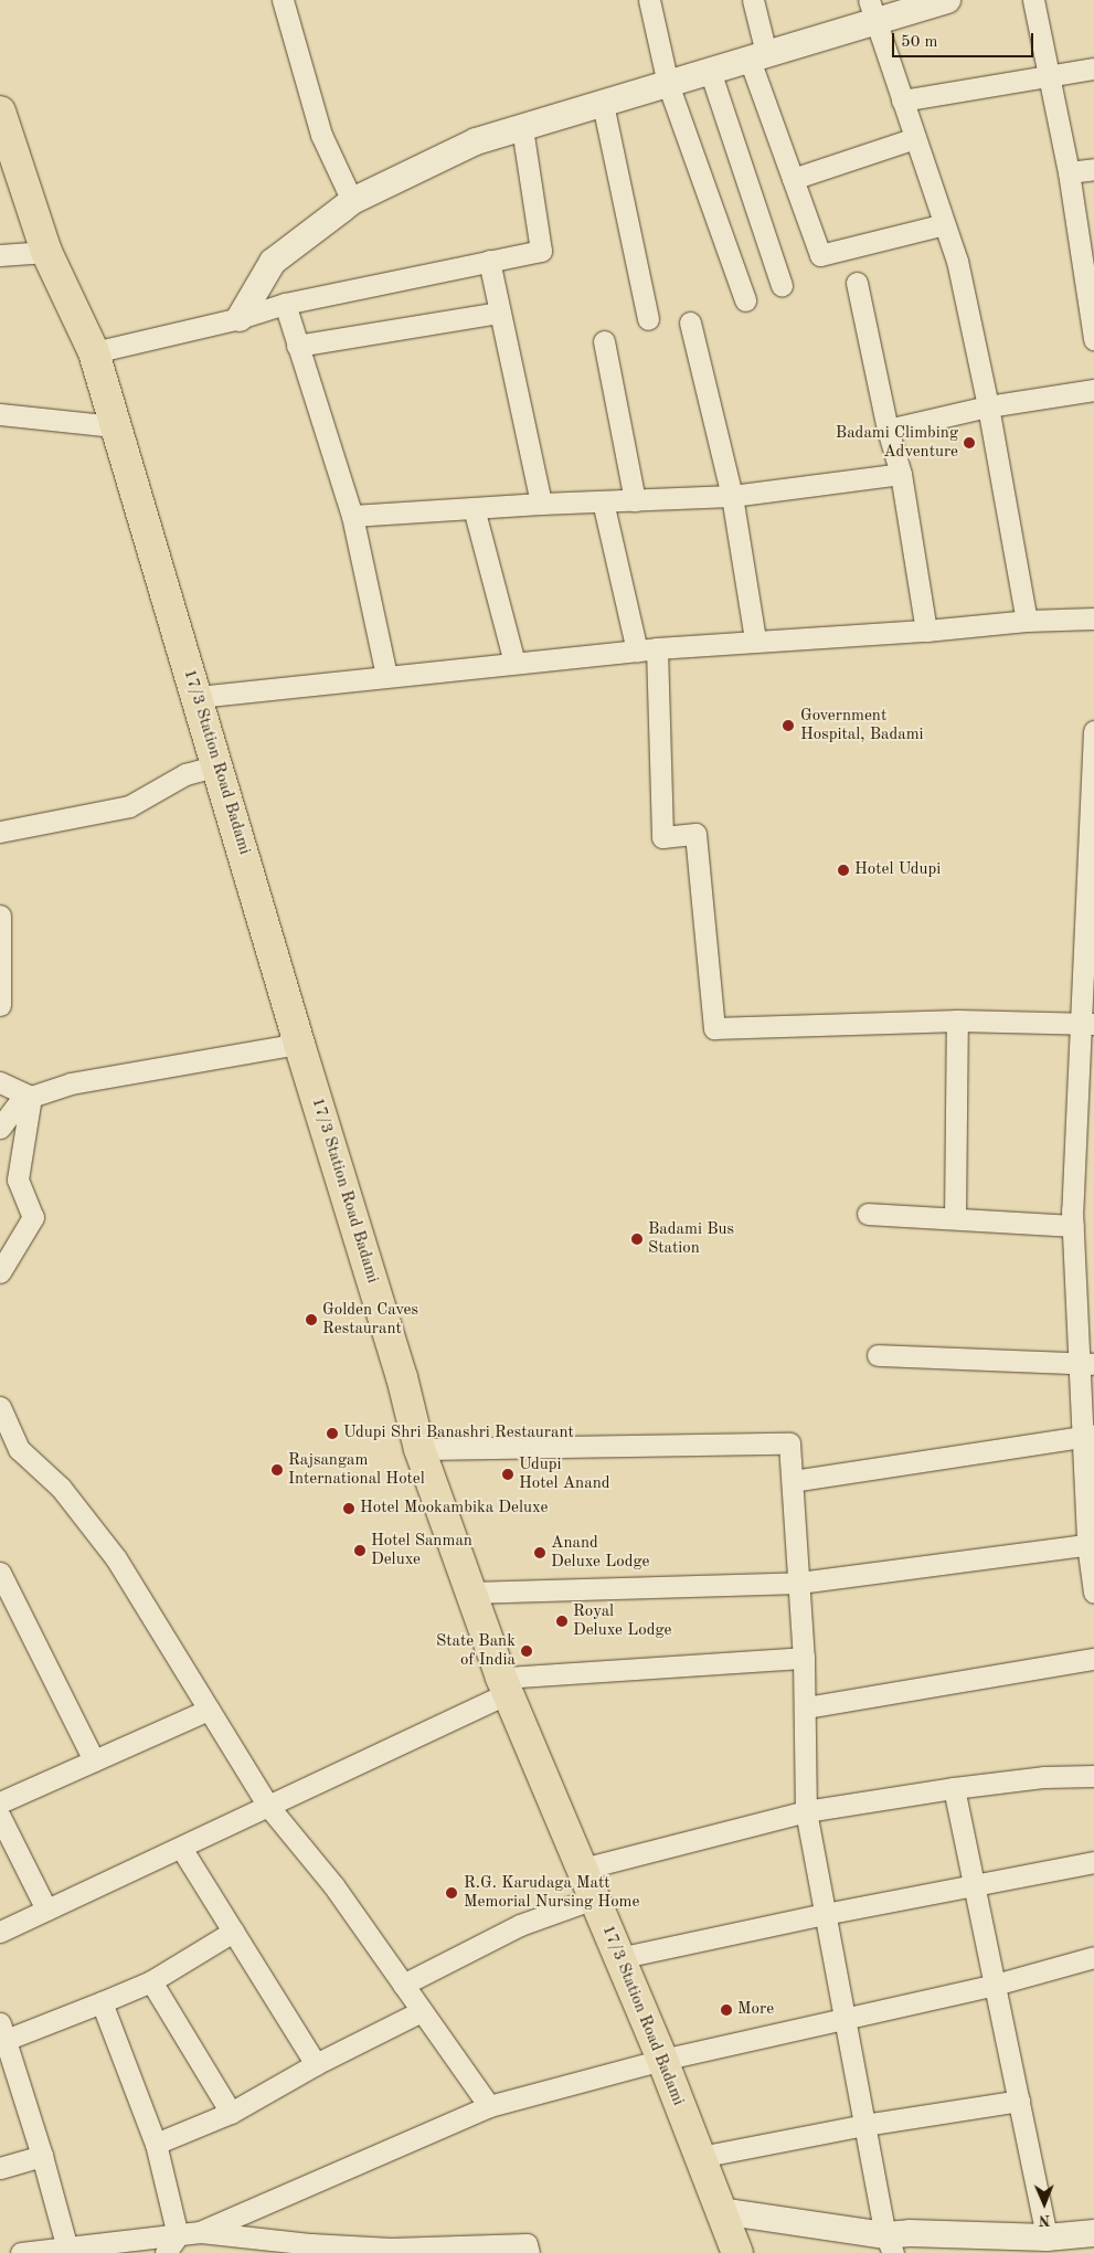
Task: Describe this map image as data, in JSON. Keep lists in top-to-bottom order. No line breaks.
{"streets":{"highway":["17/3 Station Road Badami"]},"places":["Badami Climbing Adventure","Government Hospital, Badami","Hotel Udupi","Badami Bus Station","Golden Caves Restaurant","Udupi Shri Banashri Restaurant","Rajsangam International Hotel","Udupi Hotel Anand","Hotel Mookambika Deluxe","Hotel Sanman Deluxe","Anand Deluxe Lodge","Royal Deluxe Lodge","State Bank of India","R.G. Karudaga Matt Memorial Nursing Home","More"],"scale_bar":"50 m","north":"bottom"}
